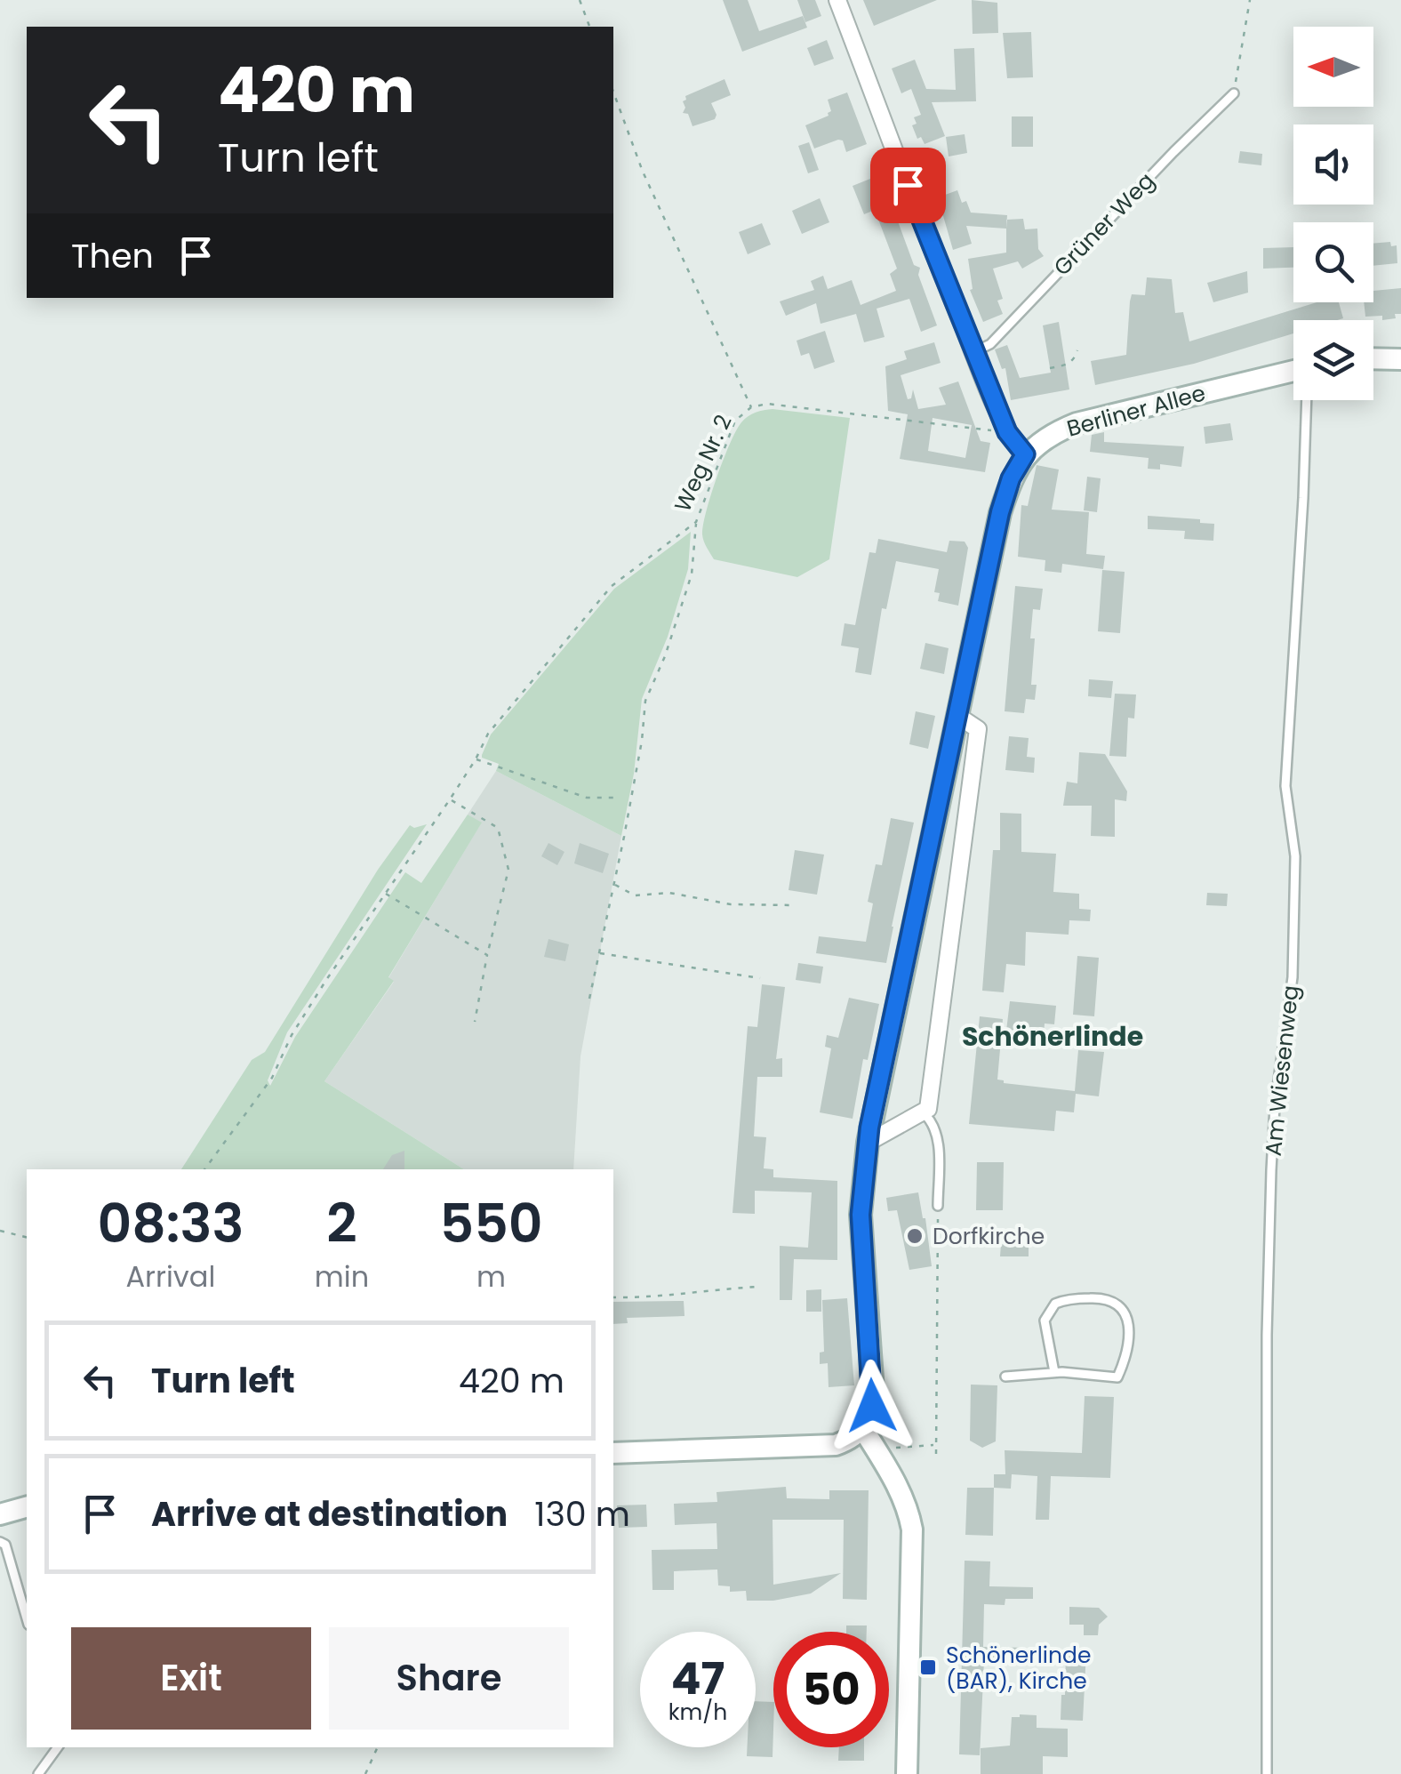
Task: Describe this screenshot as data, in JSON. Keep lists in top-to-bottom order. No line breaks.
{"streets":{"main road":["Berliner Allee"],"lane":["Grüner Weg","Am Wiesenweg"],"path":["Weg Nr. 2"]},"districts":["Schönerlinde"],"places":{"other":["Dorfkirche"],"transit":["Schönerlinde (BAR), Kirche"]},"north":"left","page":{"turn":["420 m","Turn left"],"then":"Then","eta":["08:33","Arrival","2","min","550","m"],"list":[{"name":"Turn left","value":"420 m"},{"name":"Arrive at destination","value":"130 m"}],"buttons":["Exit","Share"],"speed":"47 km/h","limit":"50"}}
